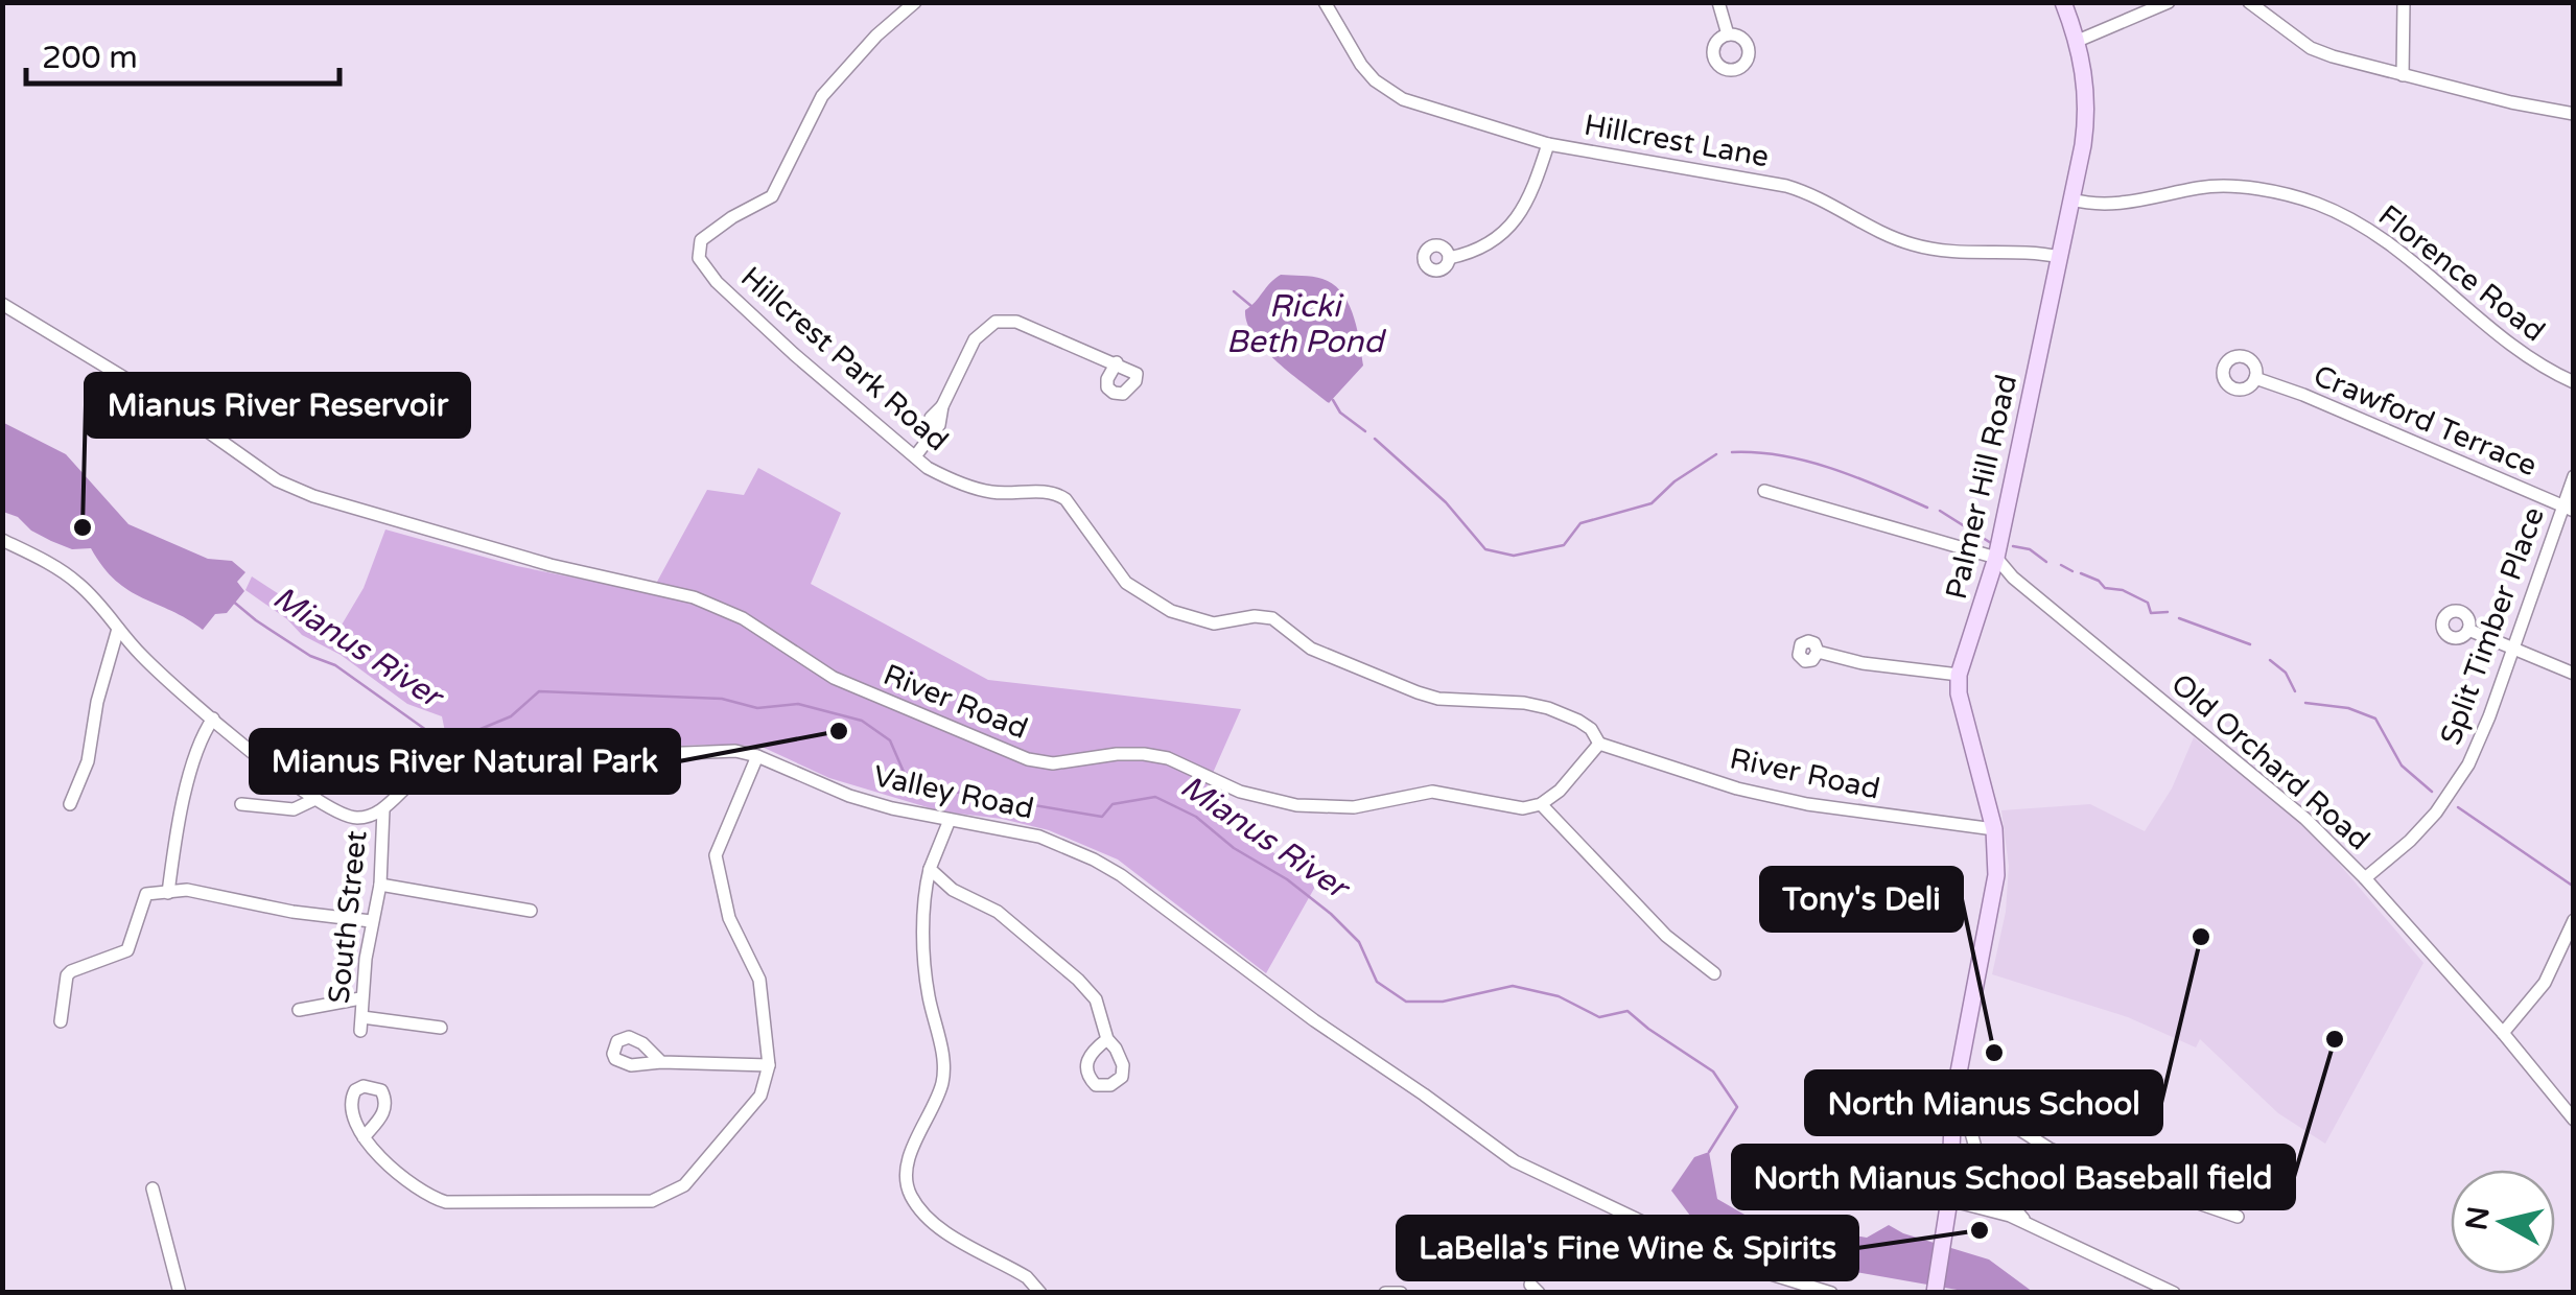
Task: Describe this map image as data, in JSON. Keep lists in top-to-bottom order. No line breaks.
{"streets":{"main road":["Palmer Hill Road"],"street":["Hillcrest Lane","Florence Road","Hillcrest Park Road","Crawford Terrace","Split Timber Place","River Road","Old Orchard Road","Valley Road","South Street"]},"crossings":[["Hillcrest Lane","Palmer Hill Road"],["Florence Road","Palmer Hill Road"],["Hillcrest Park Road","River Road"],["Crawford Terrace","Split Timber Place"],["Palmer Hill Road","River Road"],["Palmer Hill Road","Old Orchard Road"],["Split Timber Place","Old Orchard Road"],["Valley Road","South Street"]],"water":["Ricki Beth Pond","Mianus River"],"places":["Mianus River Reservoir","Mianus River Natural Park","North Mianus School","North Mianus School Baseball field","Tony's Deli","LaBella's Fine Wine & Spirits"],"scale_bar":"200 m","north":"left"}
